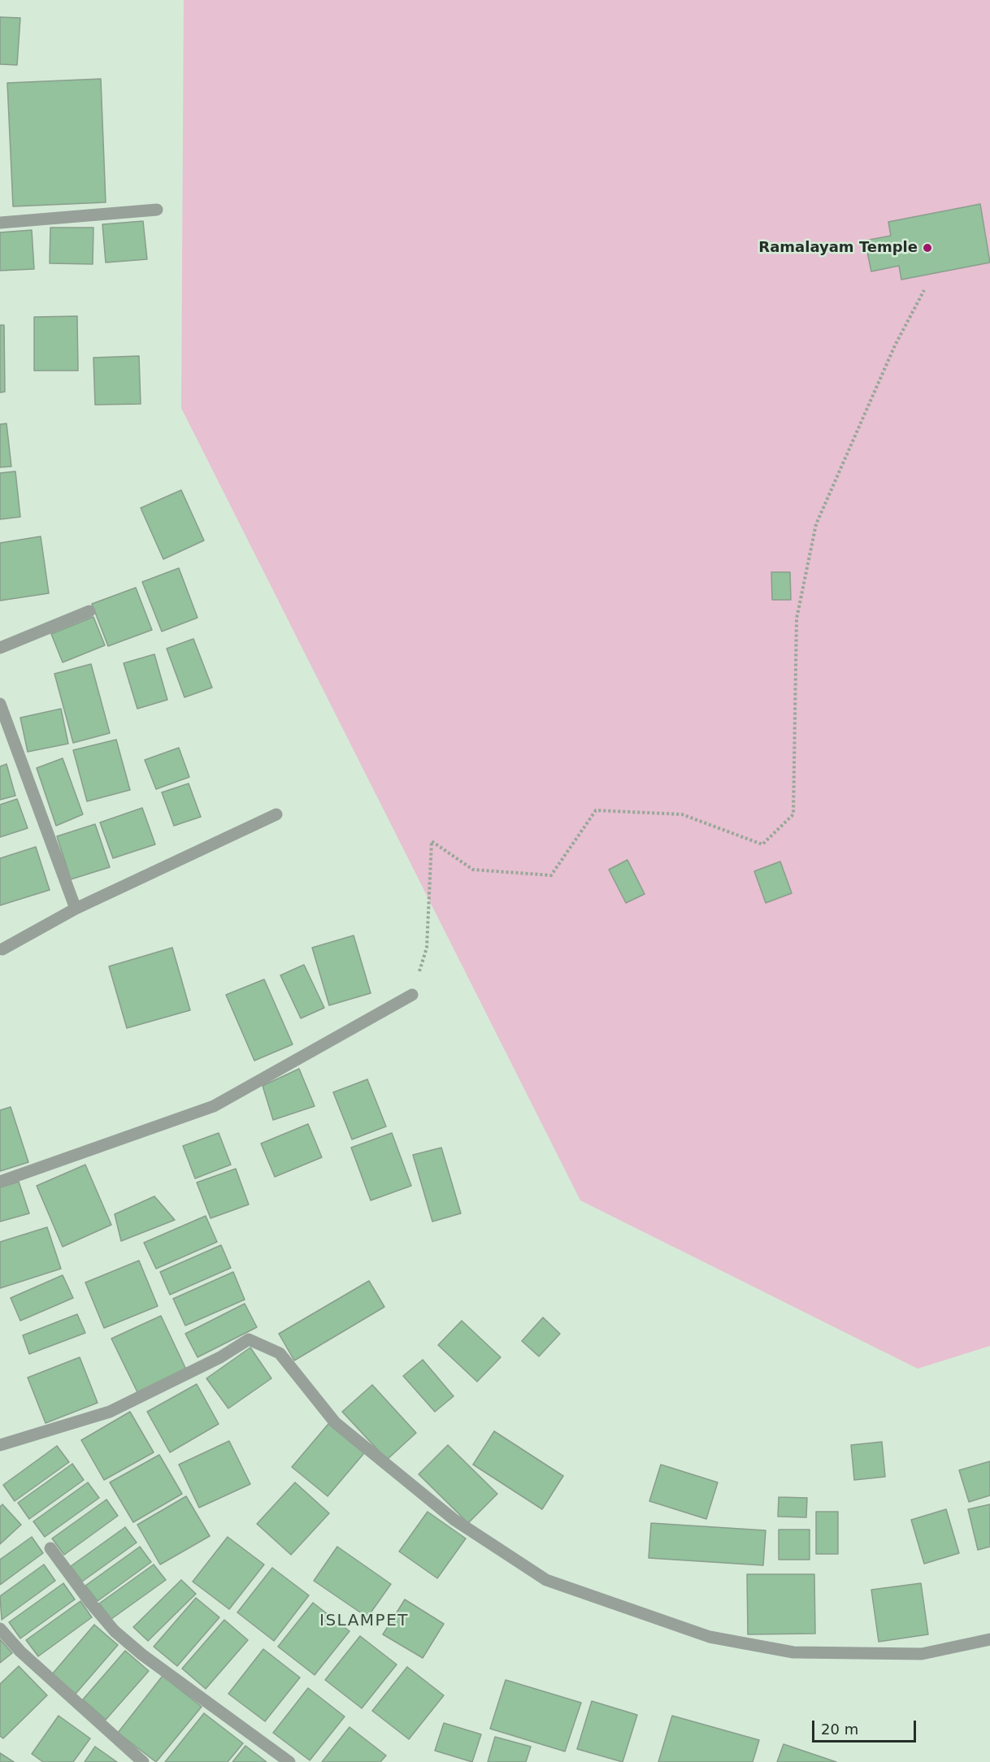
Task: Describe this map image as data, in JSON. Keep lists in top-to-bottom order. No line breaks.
{"districts":["ISLAMPET"],"places":["Ramalayam Temple"],"scale_bar":"20 m"}
